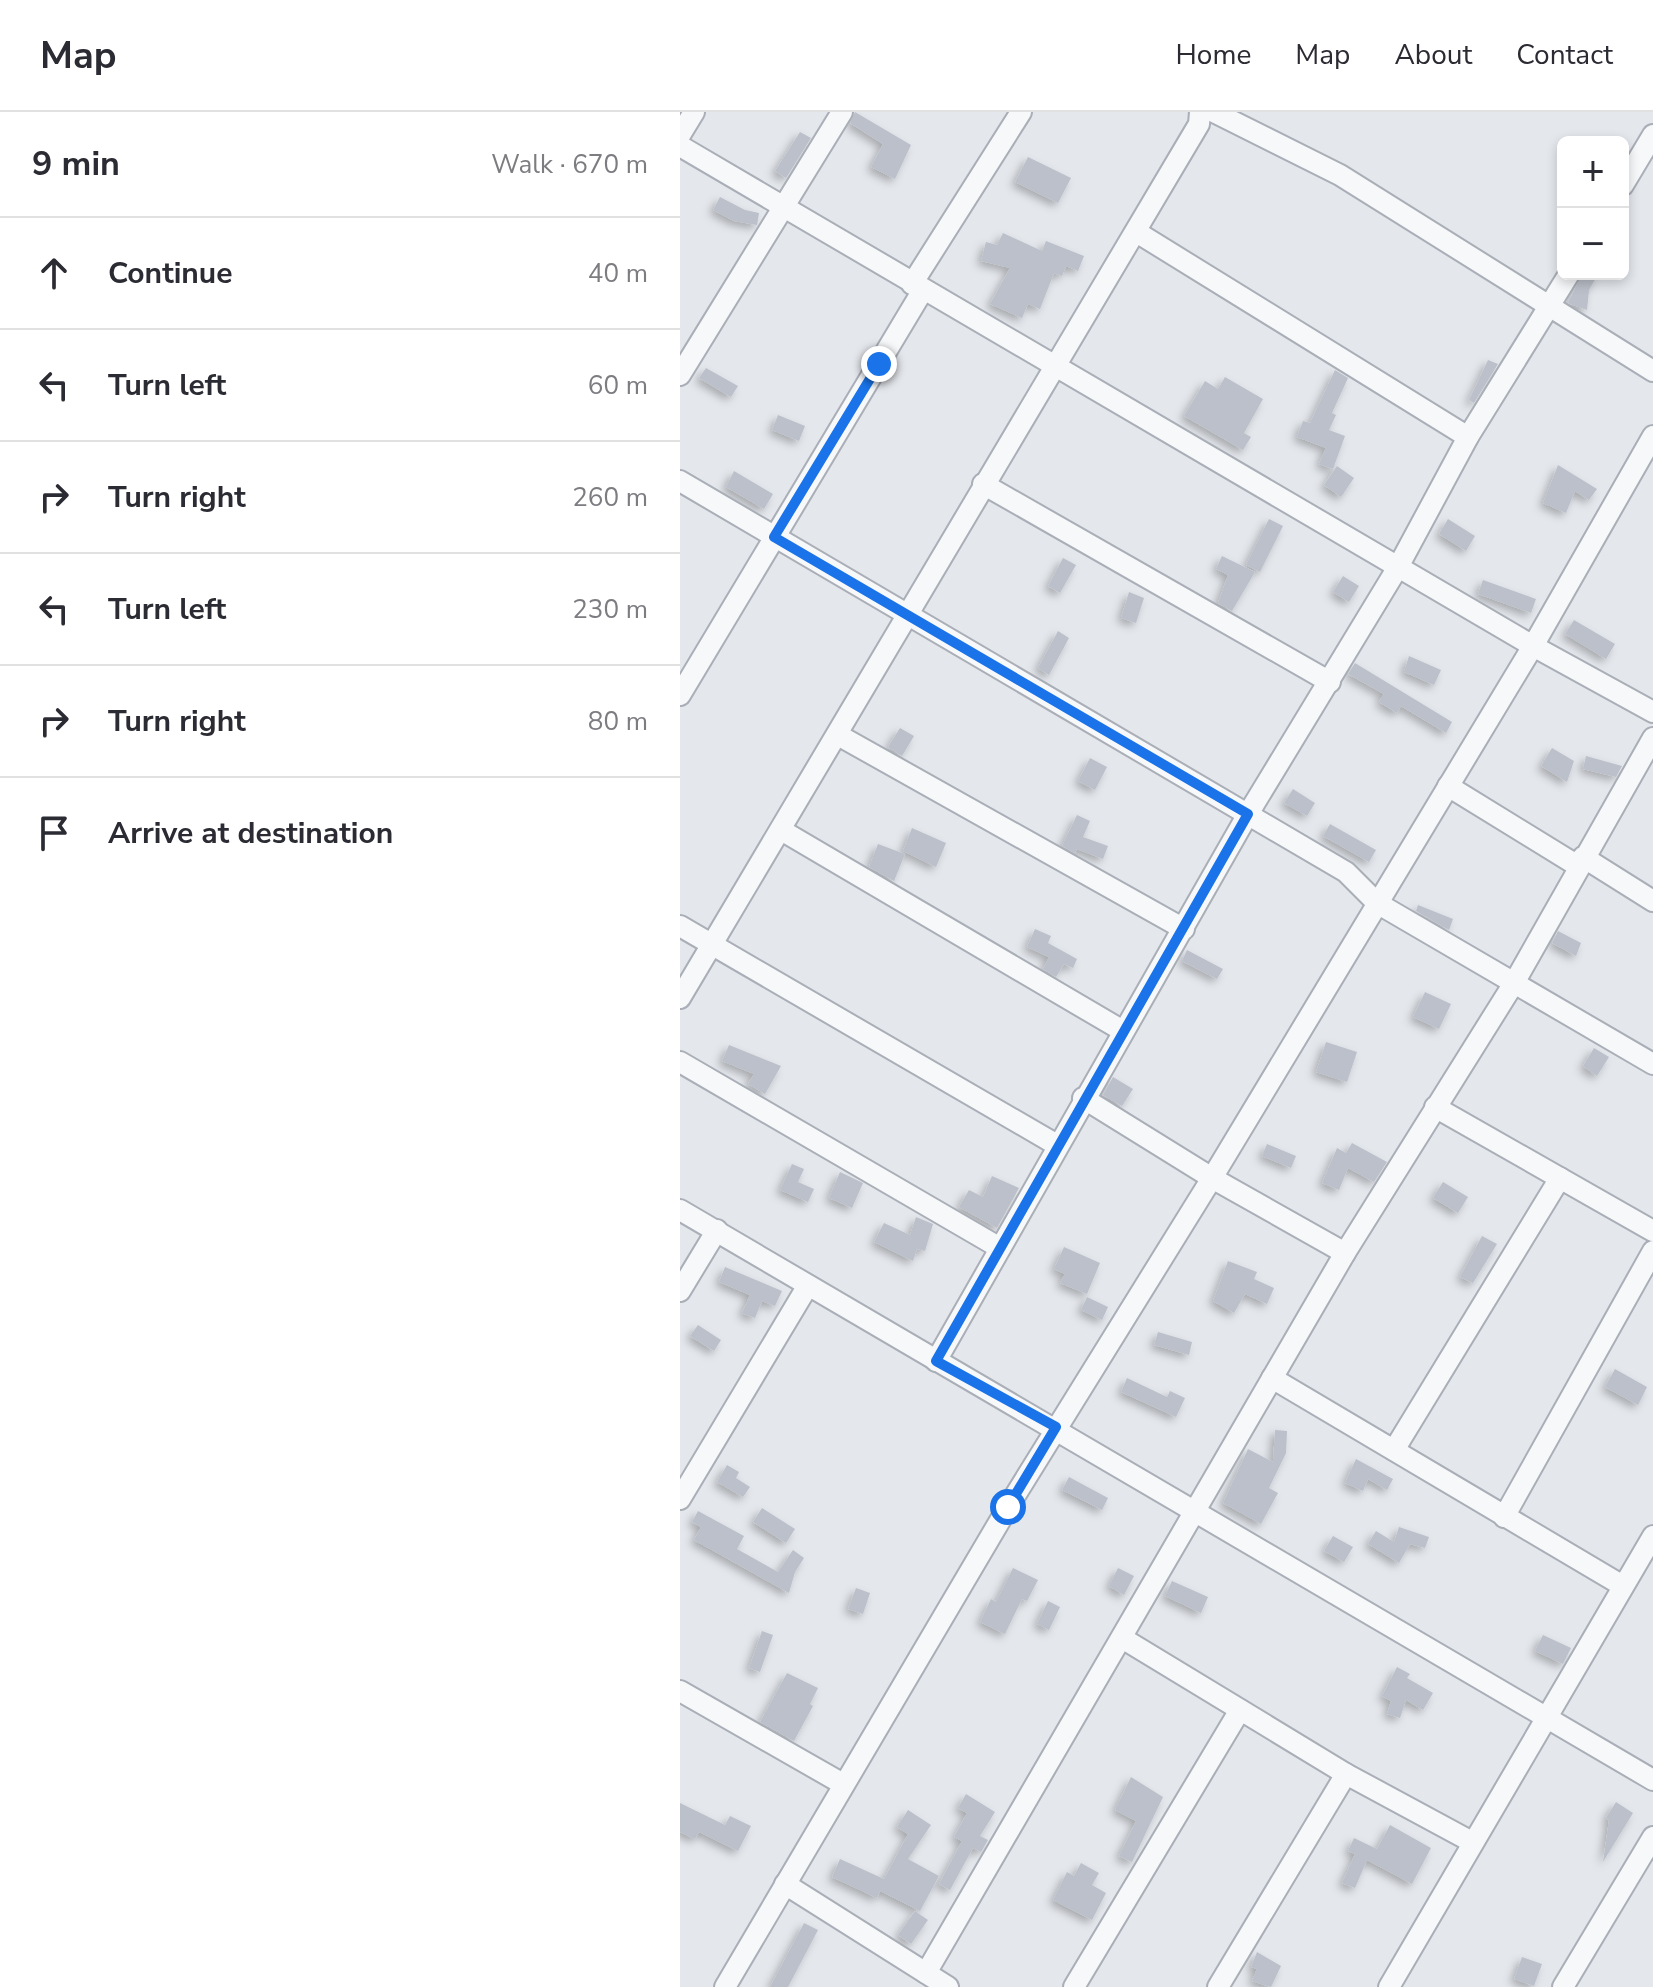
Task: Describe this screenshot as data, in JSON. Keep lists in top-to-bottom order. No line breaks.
{"page":{"header":"Map","nav":["Home","Map","About","Contact"],"heading":["9 min","Walk · 670 m"],"map_buttons":["+","−"],"list":[["Continue","40 m"],["Turn left","60 m"],["Turn right","260 m"],["Turn left","230 m"],["Turn right","80 m"],"Arrive at destination"]}}
